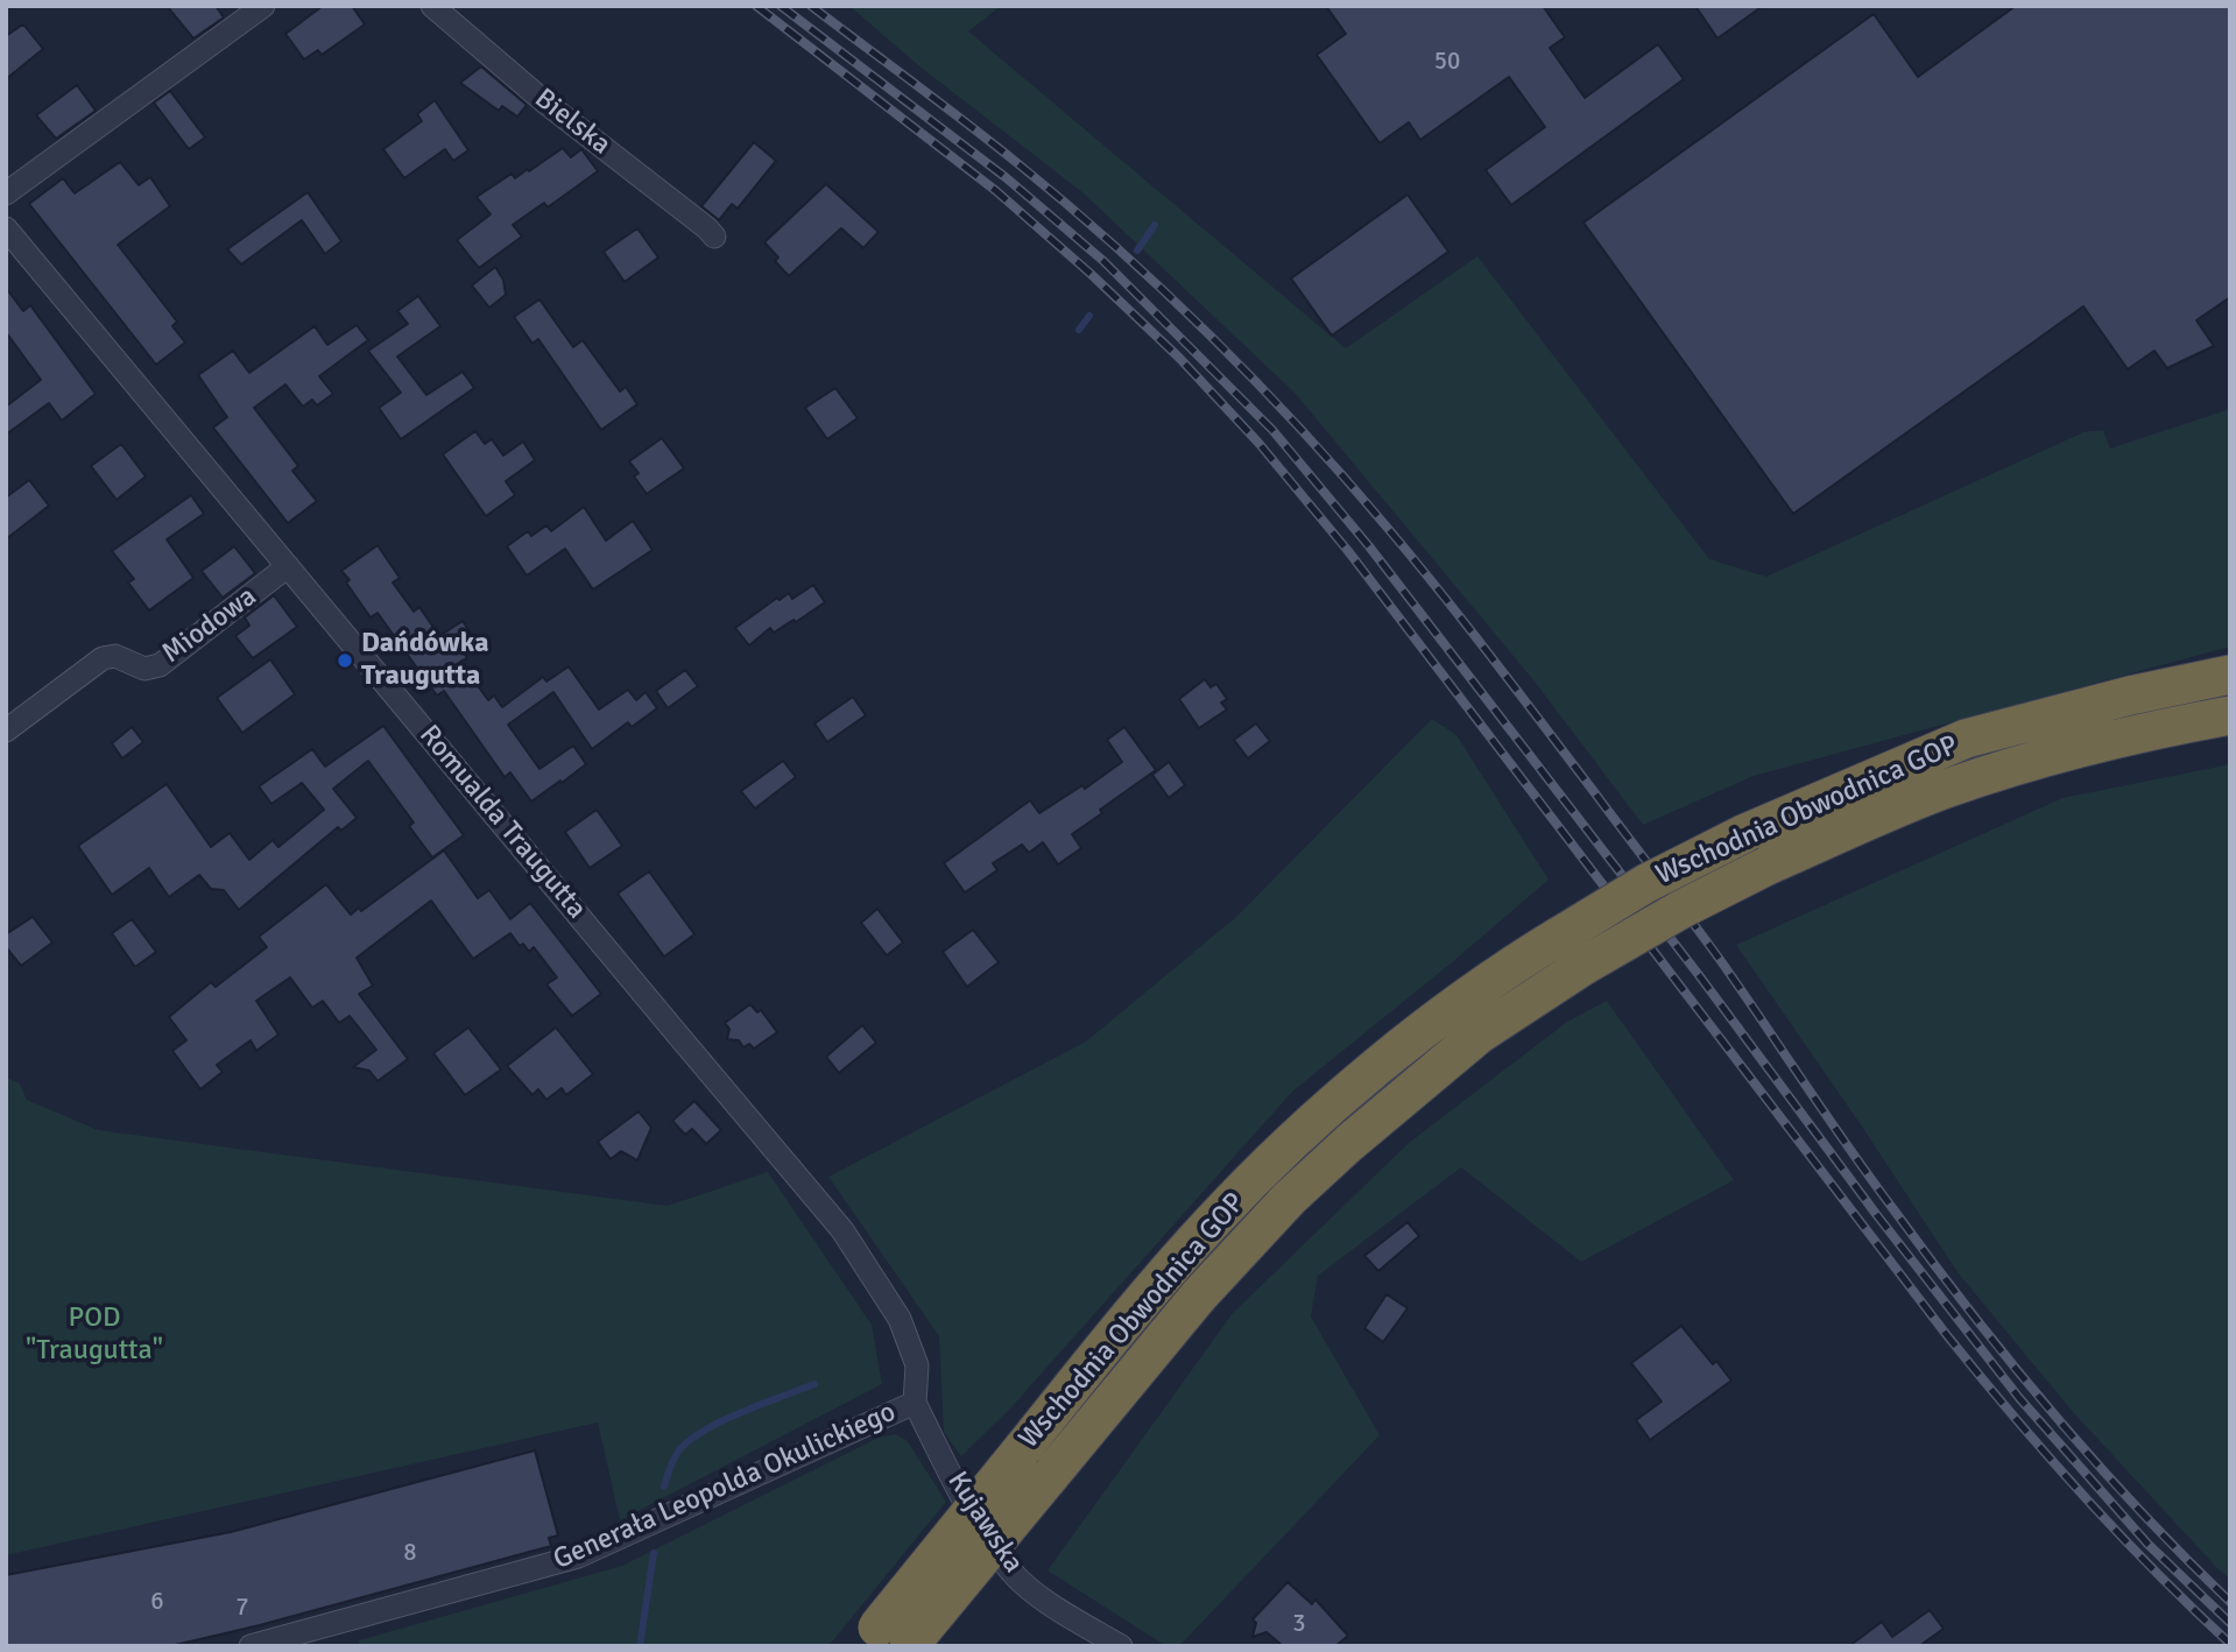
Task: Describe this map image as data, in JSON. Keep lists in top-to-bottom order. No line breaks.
{"streets":{"highway":["Wschodnia Obwodnica GOP"],"street":["Bielska","Miodowa","Romualda Traugutta","Generała Leopolda Okulickiego","Kujawska"]},"crossings":[["Miodowa","Romualda Traugutta"],["Romualda Traugutta","Generała Leopolda Okulickiego"],["Romualda Traugutta","Kujawska"],["Generała Leopolda Okulickiego","Kujawska"]],"parks":["POD \"Traugutta\""],"places":["Dańdówka Traugutta"],"house_numbers":["50","8","6","7","3"]}
